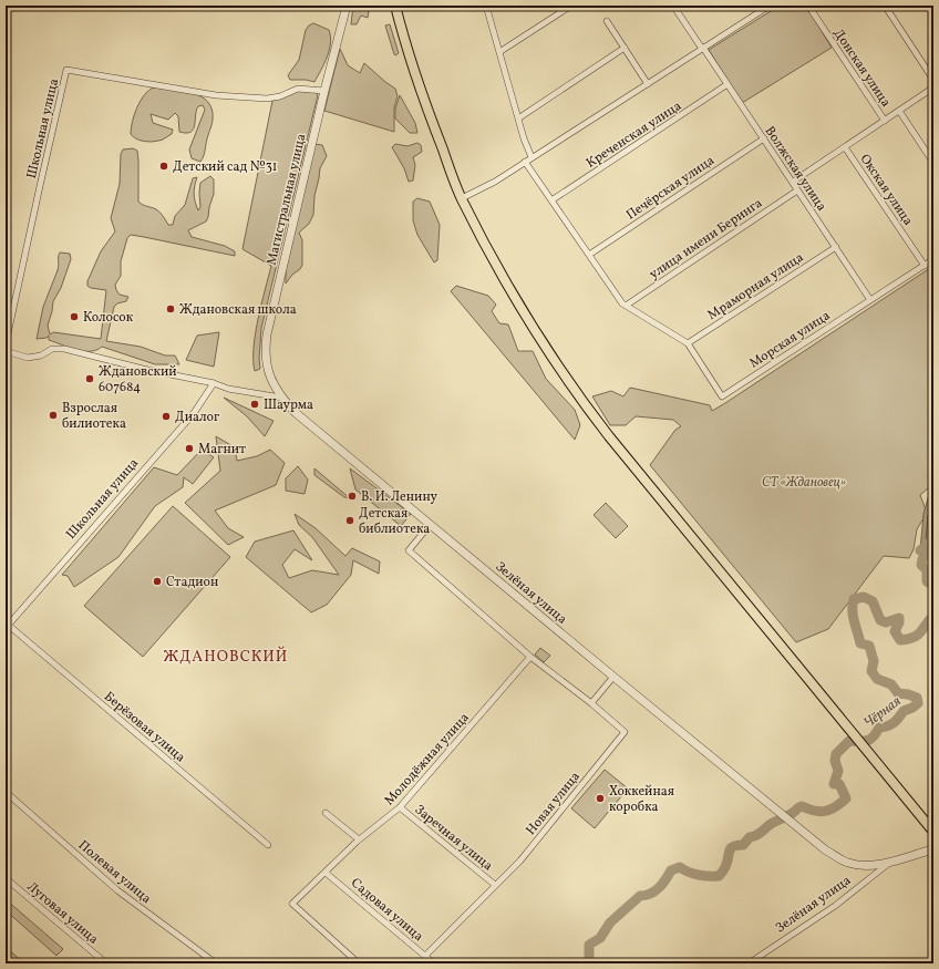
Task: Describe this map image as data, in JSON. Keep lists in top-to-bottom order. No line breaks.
{"streets":{"street":["Донская улица","Школьная улица","Креченская улица","Волжская улица","Печёрская улица","Окская улица","Магистральная улица","улица имени Беринга","Мраморная улица","Морская улица","Зелёная улица","Берёзовая улица","Молодёжная улица","Новая улица","Заречная улица","Полевая улица","Садовая улица","Луговая улица"]},"crossings":[["Школьная улица","Магистральная улица"],["Школьная улица","Берёзовая улица"],["Креченская улица","Волжская улица"],["Волжская улица","Печёрская улица"],["Волжская улица","улица имени Беринга"],["Волжская улица","Мраморная улица"],["Волжская улица","Морская улица"],["Окская улица","Морская улица"],["Магистральная улица","Зелёная улица"],["Мраморная улица","Морская улица"],["Молодёжная улица","Заречная улица"],["Молодёжная улица","Садовая улица"],["Новая улица","Заречная улица"],["Новая улица","Садовая улица"]],"districts":["ЖДАНОВСКИЙ"],"water":["Чёрная"],"parks":["СТ «Ждановец»"],"places":["Детский сад №31","Ждановская школа","Колосок","Ждановский 607684","Шаурма","Взрослая билиотека","Диалог","Магнит","В. И. Ленину","Детская библиотека","Стадион","Хоккейная коробка"]}
